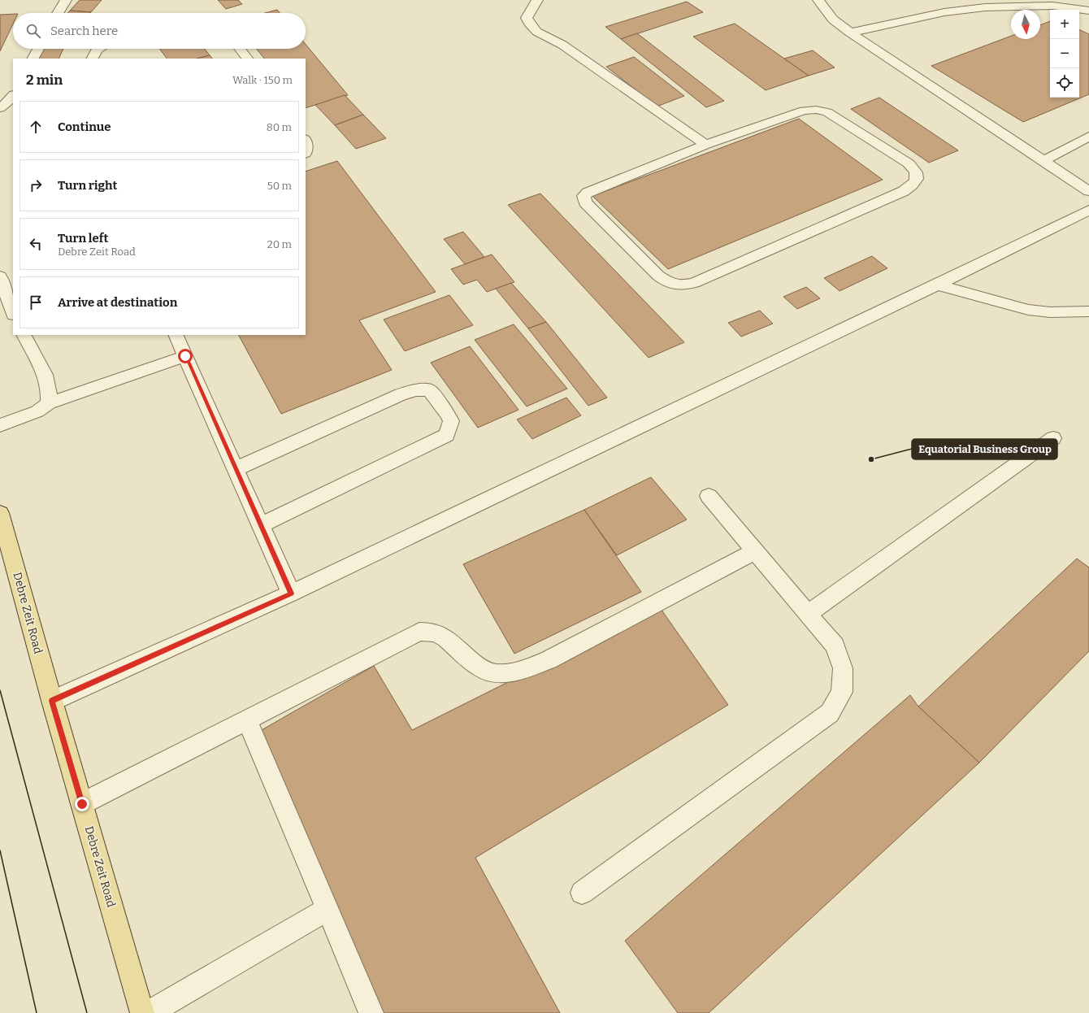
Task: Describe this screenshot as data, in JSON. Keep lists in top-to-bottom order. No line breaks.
{"streets":{"main road":["Debre Zeit Road"]},"places":["Equatorial Business Group"],"north":"bottom","page":{"map_buttons":["+","−"],"search":"Search here","heading":["2 min","Walk · 150 m"],"list":[["Continue","80 m"],["Turn right","50 m"],["Turn left","Debre Zeit Road","20 m"],"Arrive at destination"]}}
